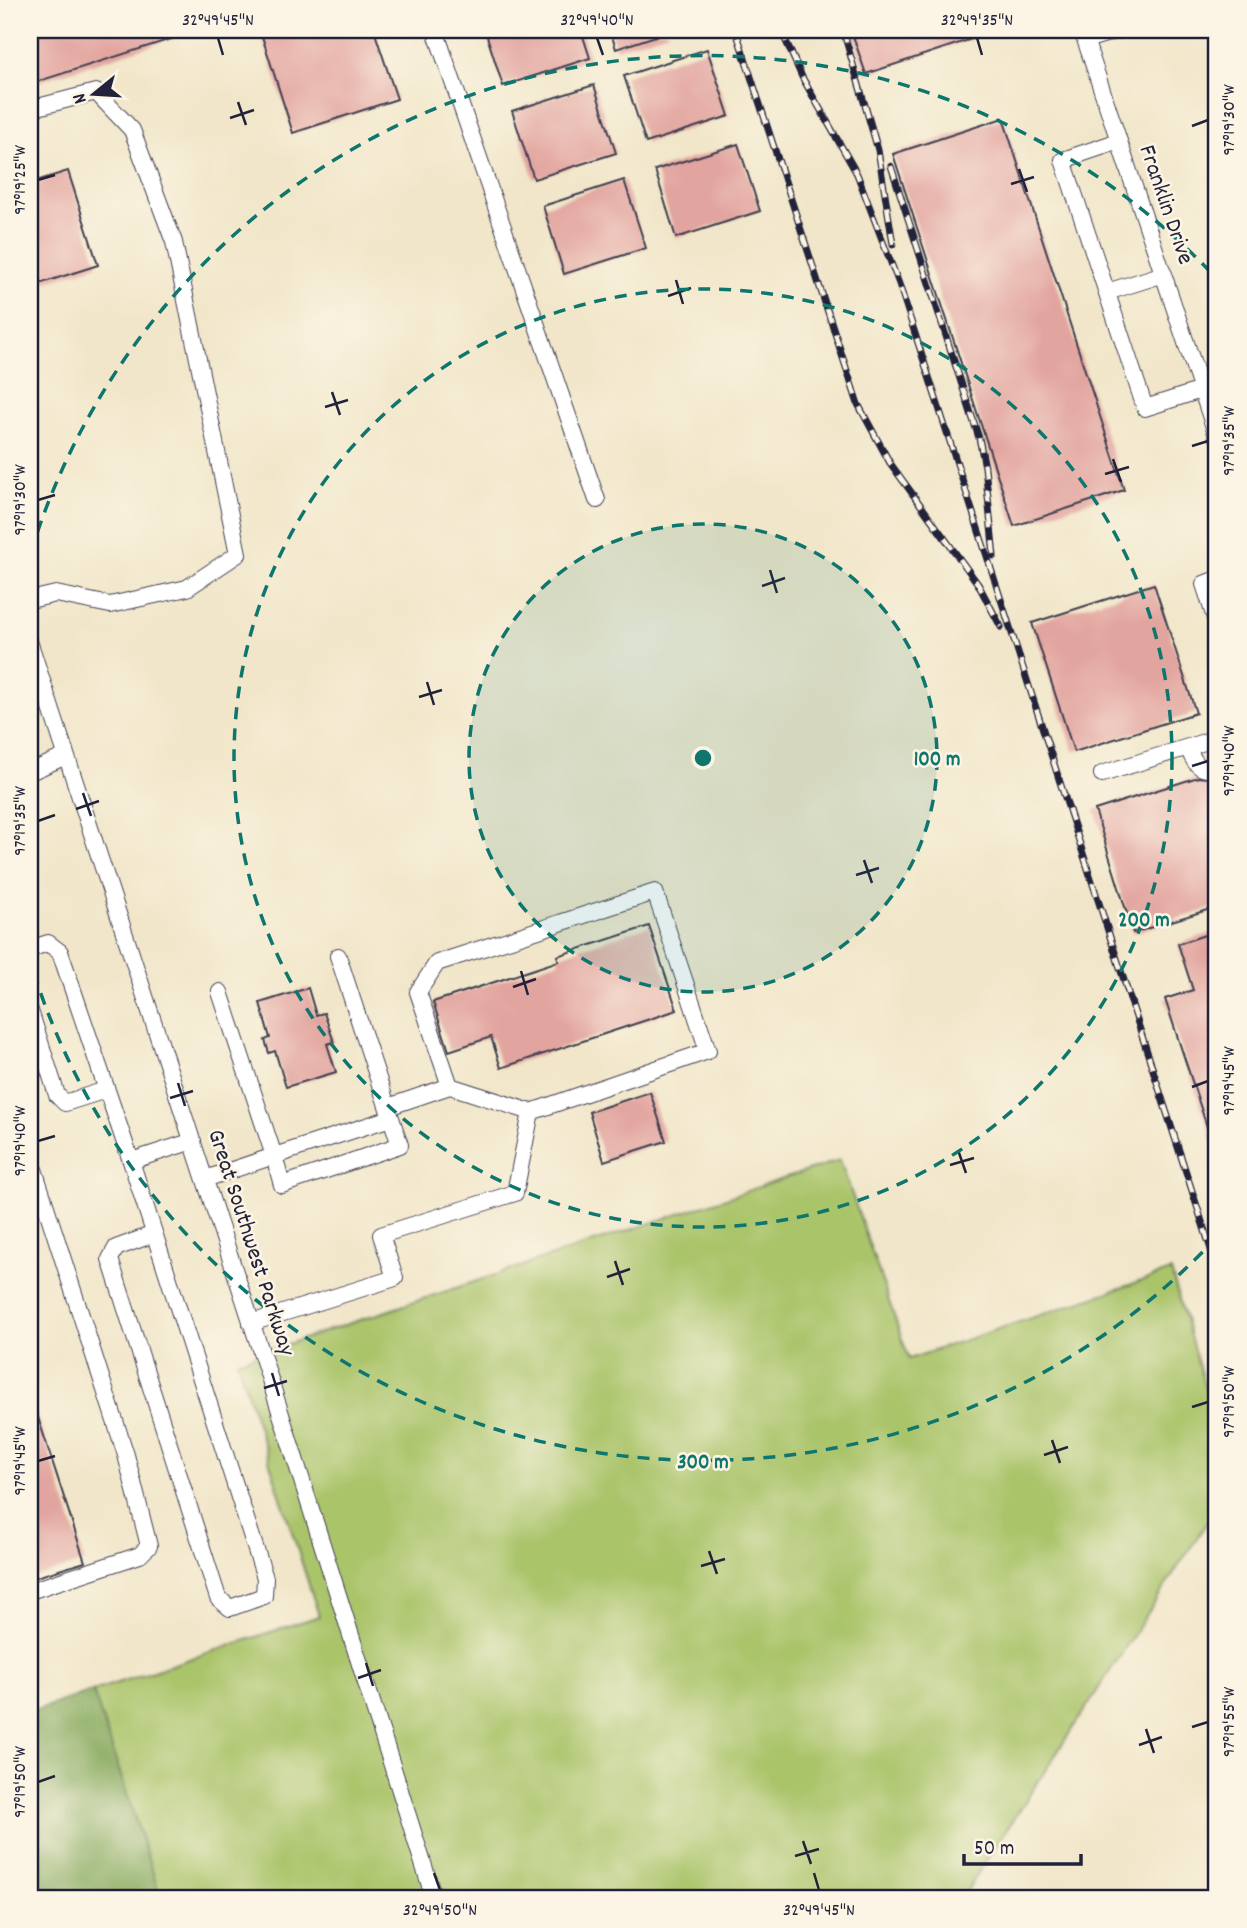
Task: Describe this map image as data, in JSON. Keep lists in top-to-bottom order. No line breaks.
{"streets":{"street":["Franklin Drive","Great Southwest Parkway"]},"scale_bar":"50 m","north":"left","coordinates":["32°49'45\"N","32°49'40\"N","32°49'35\"N","97°19'30\"W","97°19'25\"W","97°19'35\"W","97°19'40\"W","97°19'45\"W","97°19'50\"W","97°19'55\"W","32°49'50\"N"],"rings":["100 m","200 m","300 m"]}
